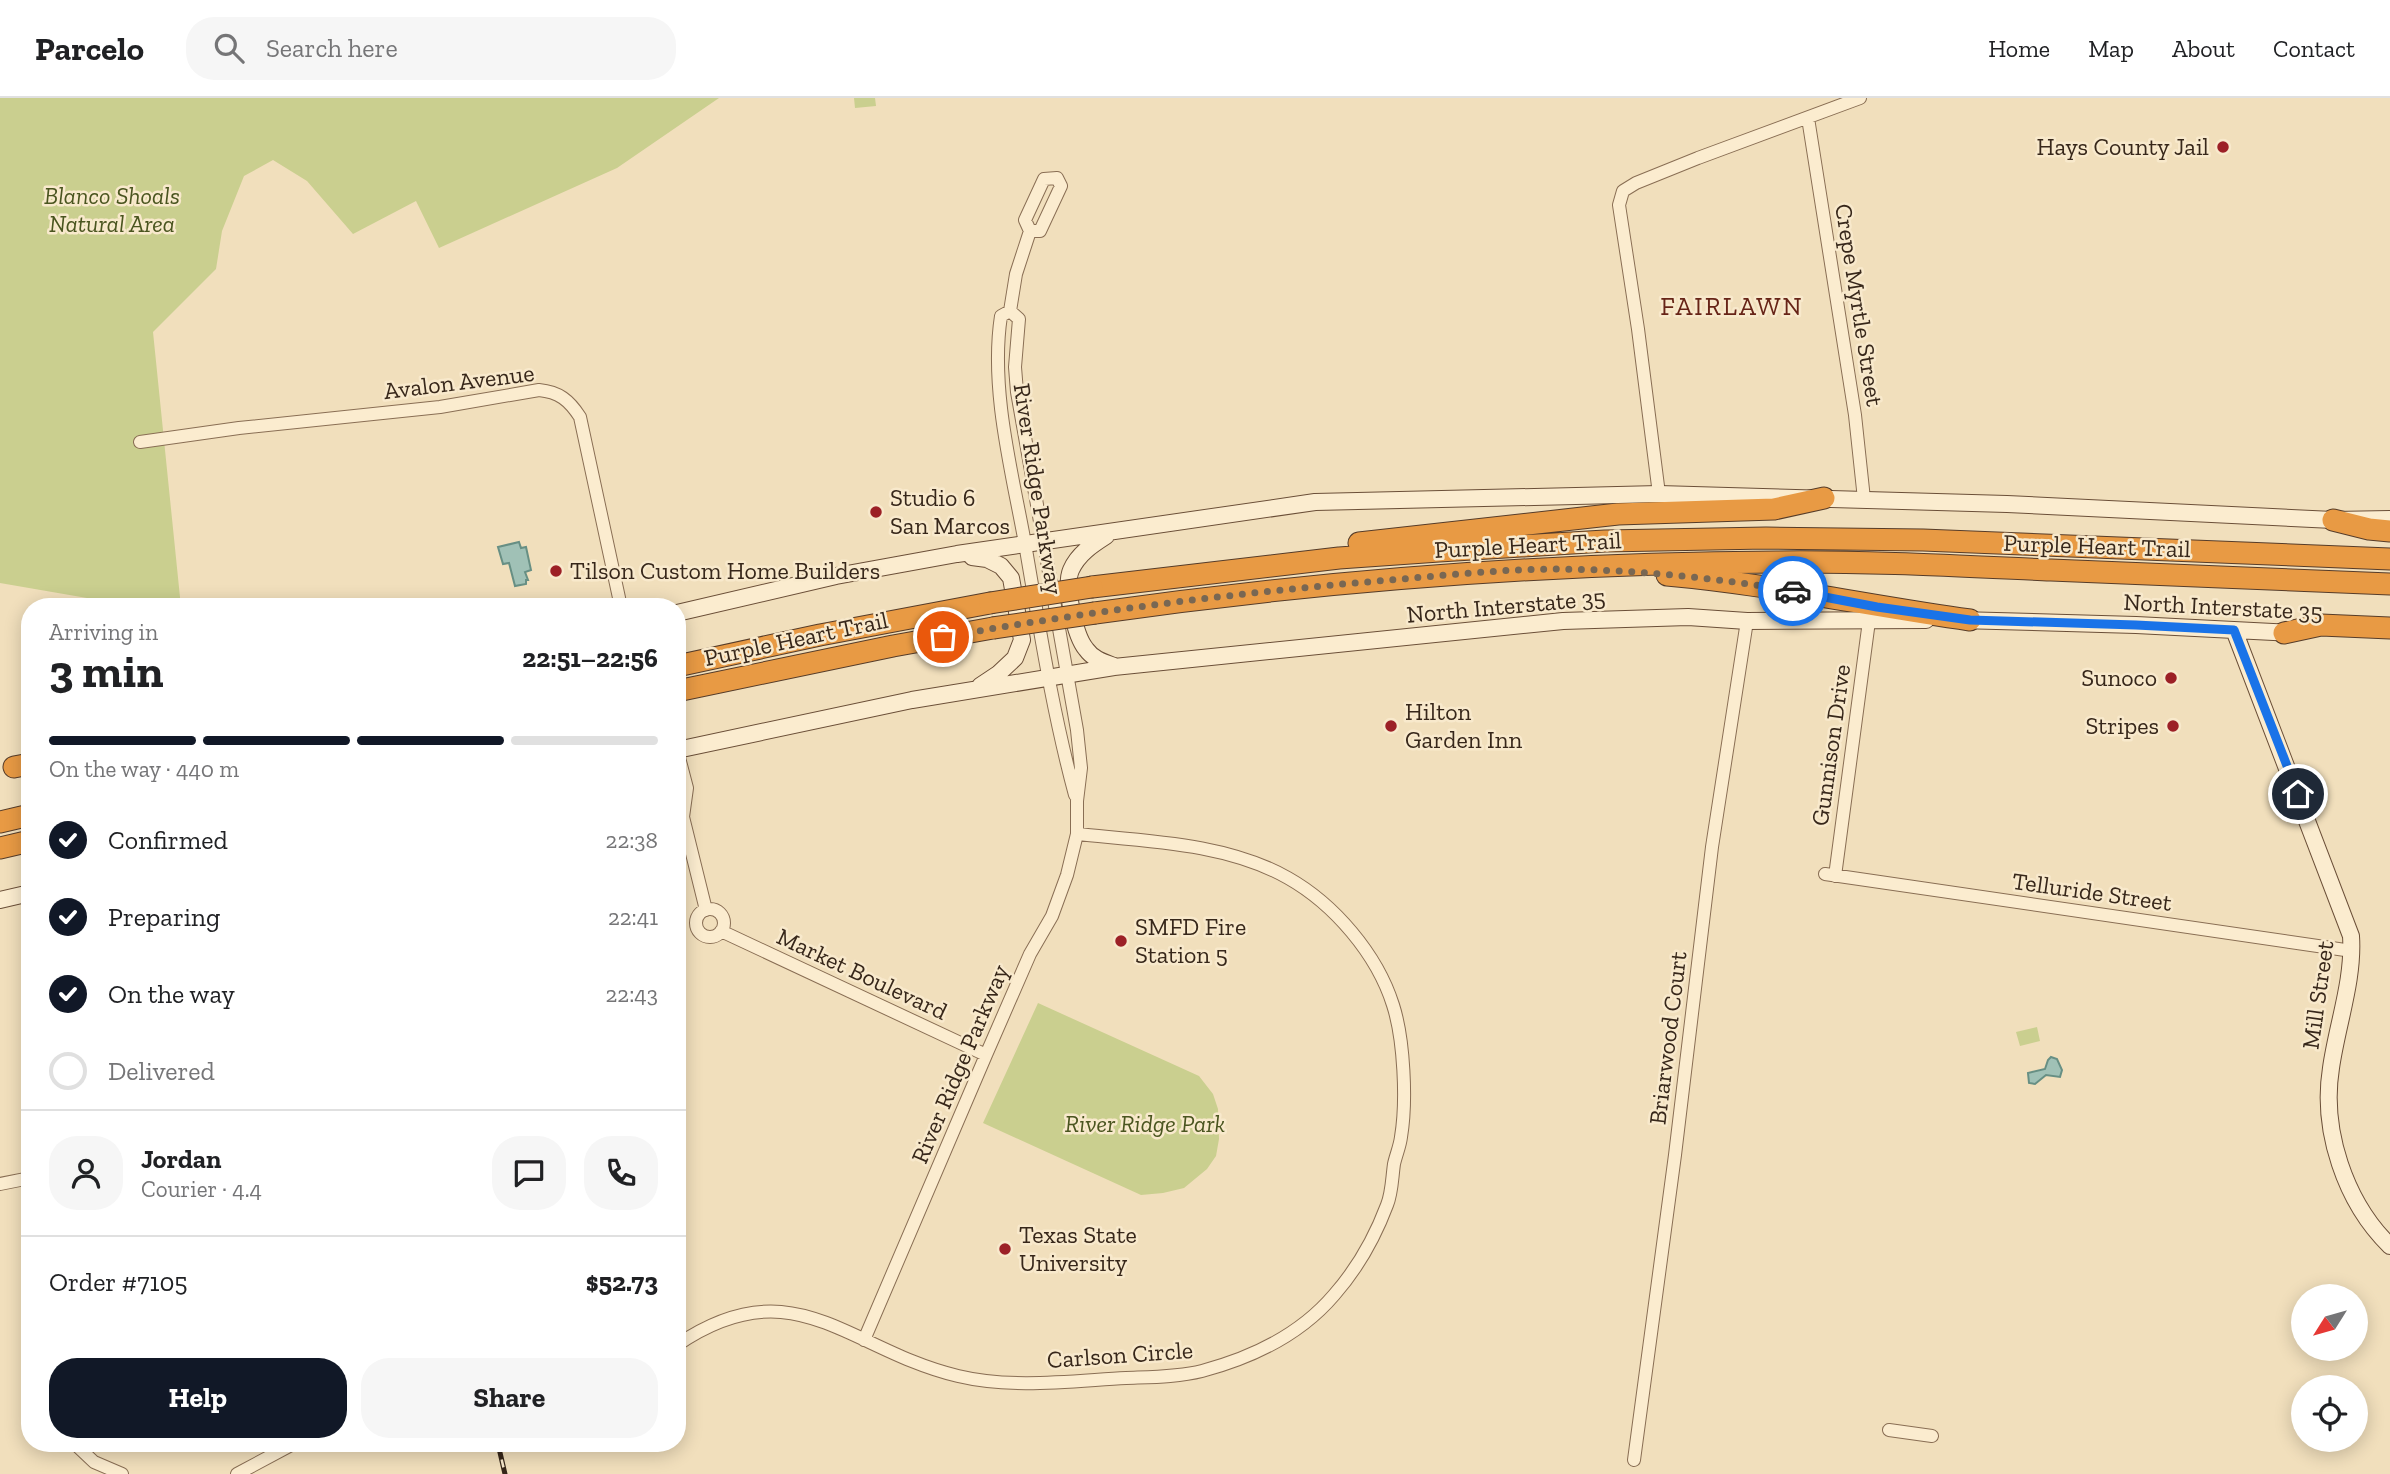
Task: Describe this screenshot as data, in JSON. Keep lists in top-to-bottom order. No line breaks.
{"streets":{"highway":["Purple Heart Trail"],"main road":["North Interstate 35","Mill Street"],"street":["Crepe Myrtle Street","Avalon Avenue","River Ridge Parkway","Gunnison Drive","Telluride Street","Market Boulevard","Briarwood Court","Carlson Circle"]},"crossings":[["River Ridge Parkway","North Interstate 35"],["River Ridge Parkway","Market Boulevard"],["River Ridge Parkway","Carlson Circle"],["North Interstate 35","Gunnison Drive"],["North Interstate 35","Mill Street"],["North Interstate 35","Briarwood Court"],["Gunnison Drive","Telluride Street"],["Telluride Street","Mill Street"]],"districts":["FAIRLAWN"],"parks":["Blanco Shoals Natural Area","River Ridge Park"],"places":["Hays County Jail","Studio 6 San Marcos","Tilson Custom Home Builders","Sunoco","Hilton Garden Inn","Stripes","SMFD Fire Station 5","Texas State University"],"north":"bottom left","page":{"header":"Parcelo","search":"Search here","nav":["Home","Map","About","Contact"],"heading":["3 min","Arriving in","22:51–22:56"],"panel":["Jordan","Courier · 4.4","Order #7105","$52.73"],"bar":"On the way · 440 m","list":[["Confirmed","22:38"],["Preparing","22:41"],["On the way","22:43"],"Delivered"],"buttons":["Help","Share"]}}
